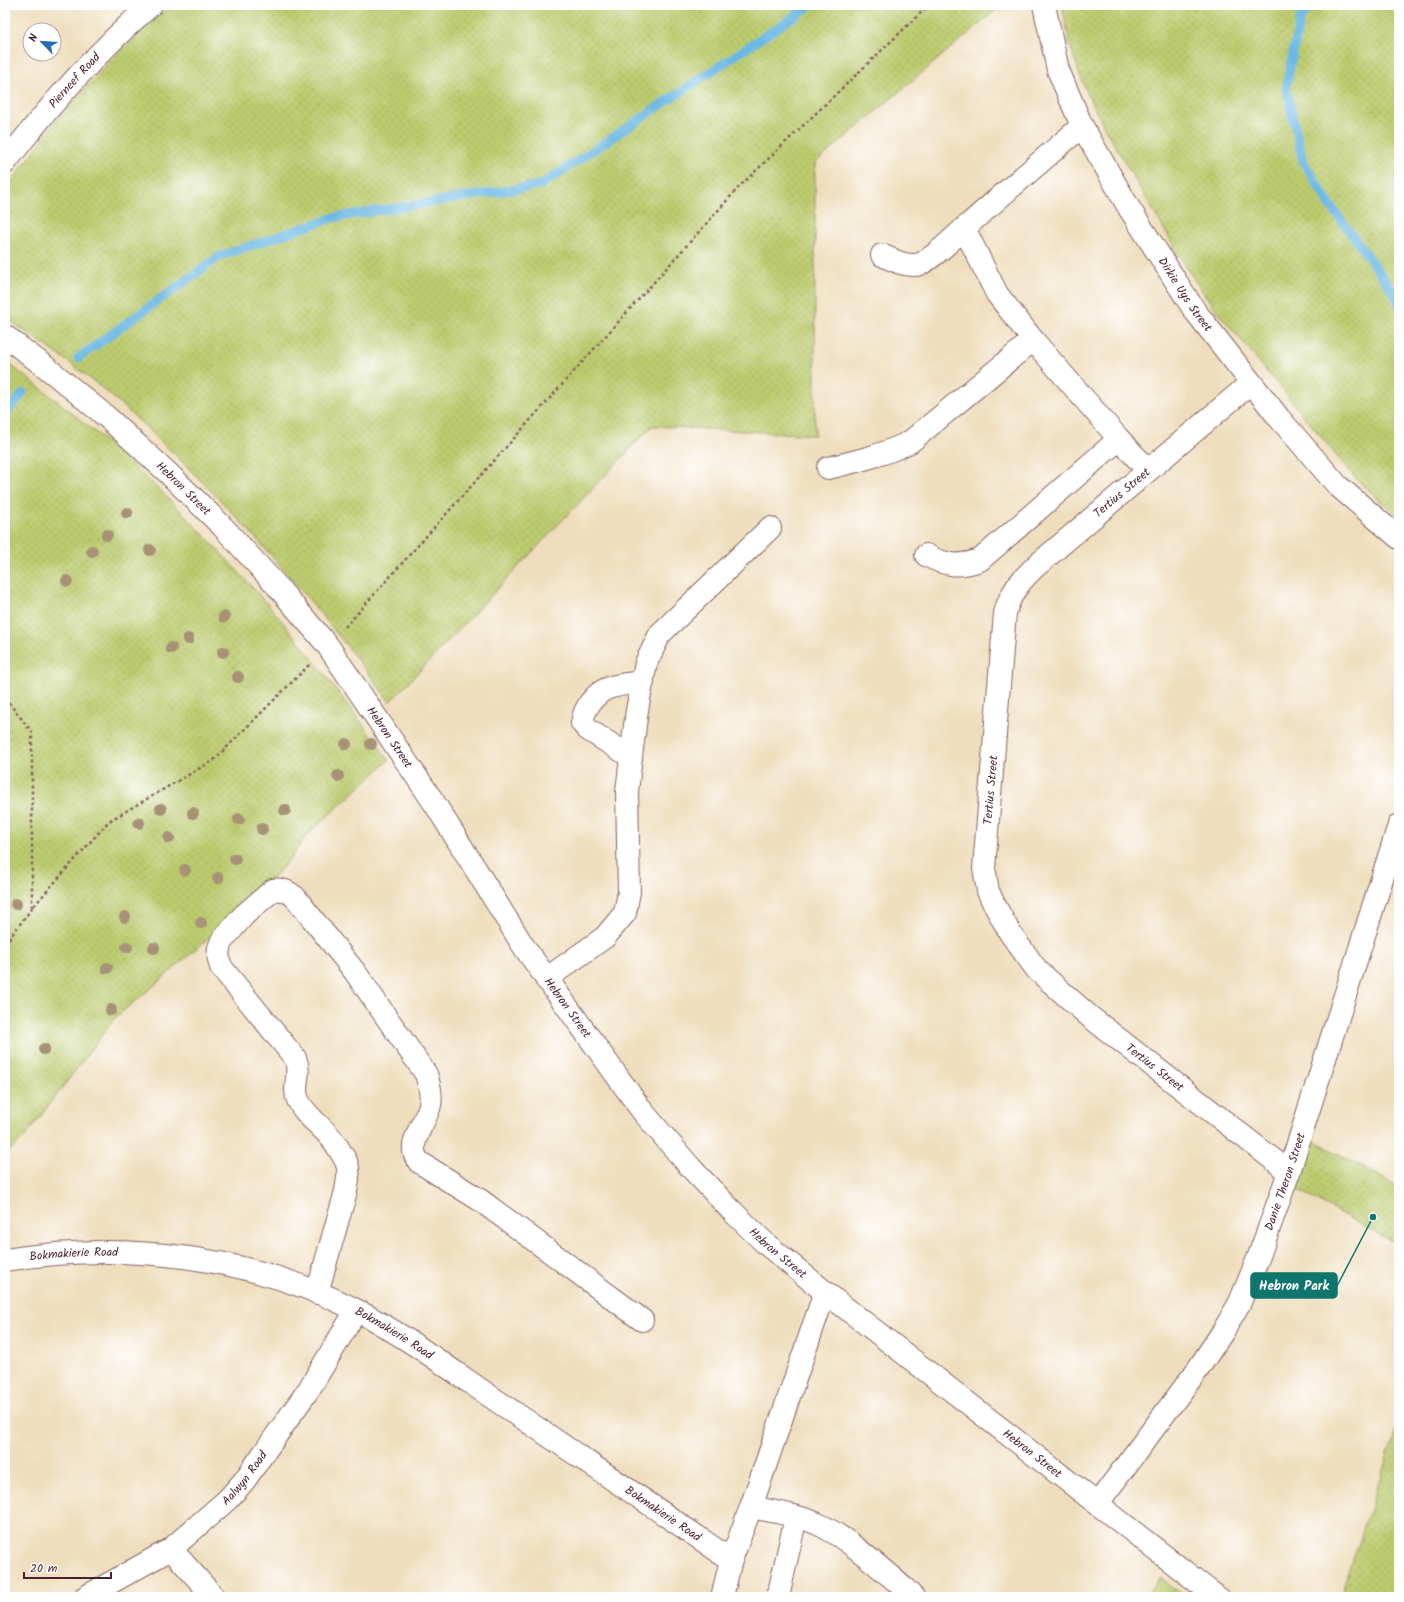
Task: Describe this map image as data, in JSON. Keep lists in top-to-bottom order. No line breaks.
{"streets":{"street":["Pierneef Road","Dirkie Uys Street","Hebron Street","Tertius Street","Danie Theron Street","Bokmakierie Road","Aalwyn Road"]},"crossings":[["Dirkie Uys Street","Tertius Street"],["Hebron Street","Danie Theron Street"],["Tertius Street","Danie Theron Street"],["Bokmakierie Road","Aalwyn Road"]],"places":["Hebron Park"],"scale_bar":"20 m","north":"top left"}
